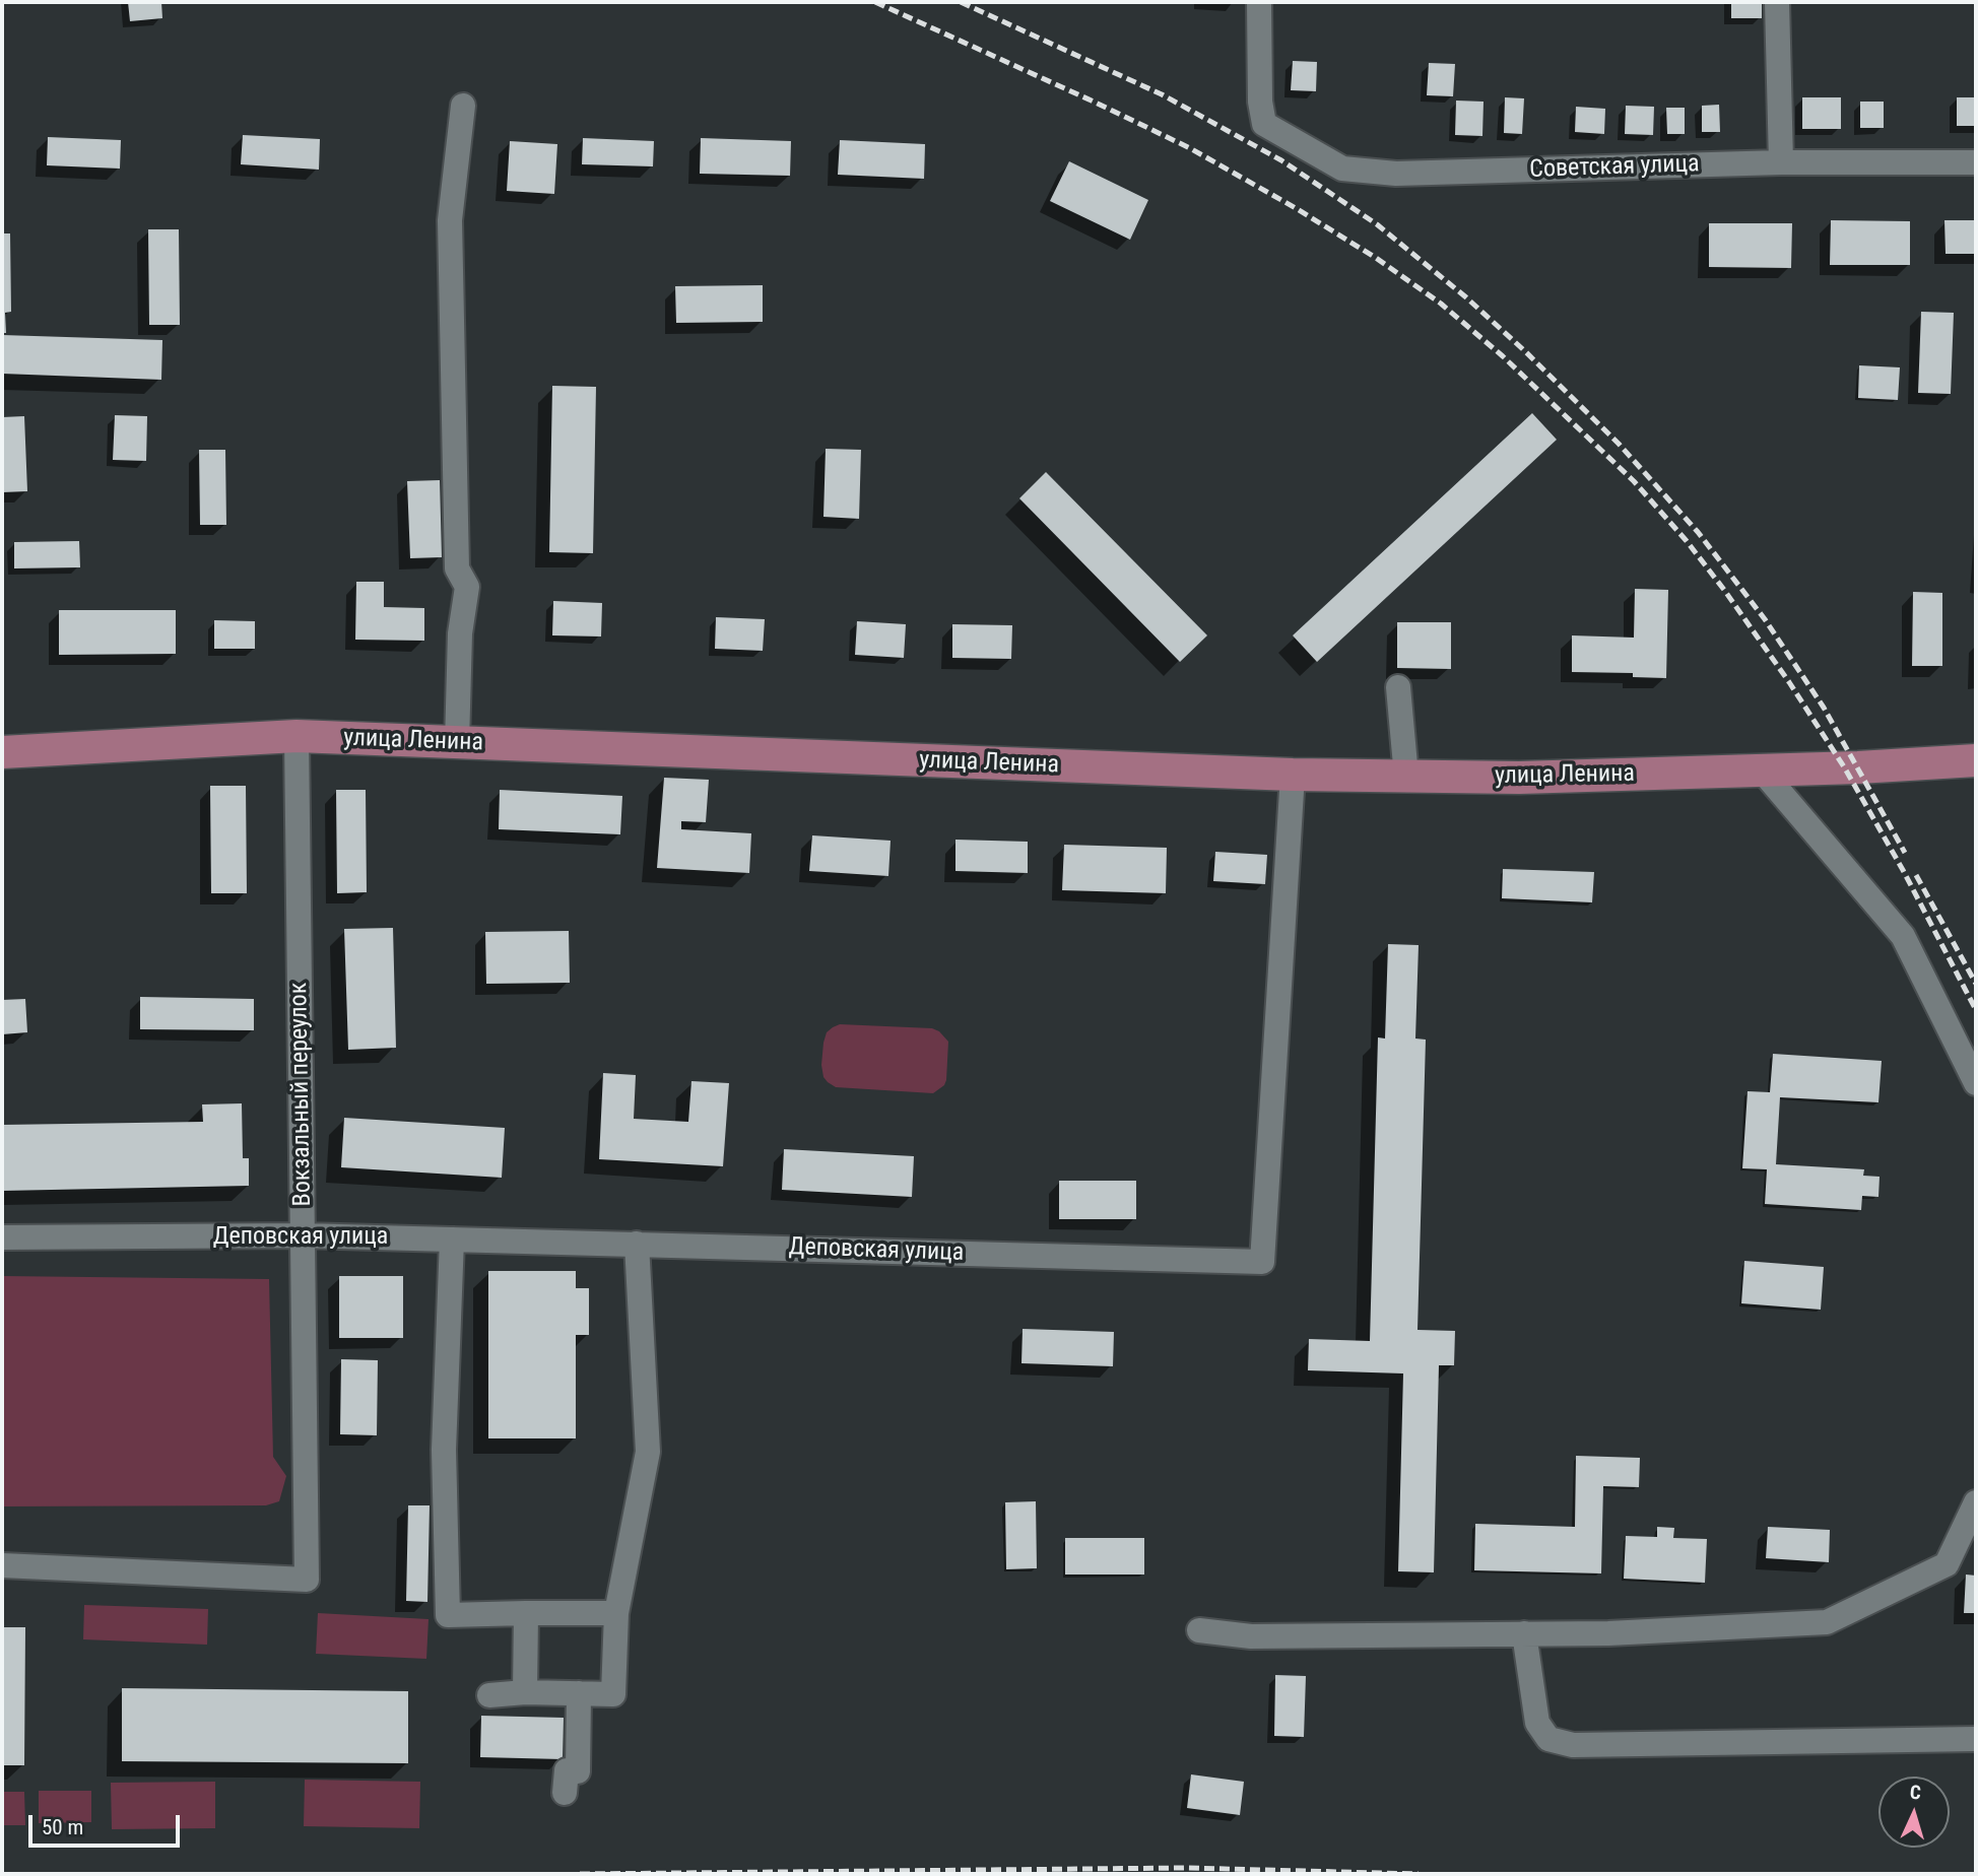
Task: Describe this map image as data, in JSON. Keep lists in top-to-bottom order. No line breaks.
{"streets":{"main road":["улица Ленина"],"street":["Советская улица","Вокзальный переулок","Деповская улица"]},"crossings":[["улица Ленина","Вокзальный переулок"],["улица Ленина","Деповская улица"],["Вокзальный переулок","Деповская улица"]],"scale_bar":"50 m","north":"top"}
